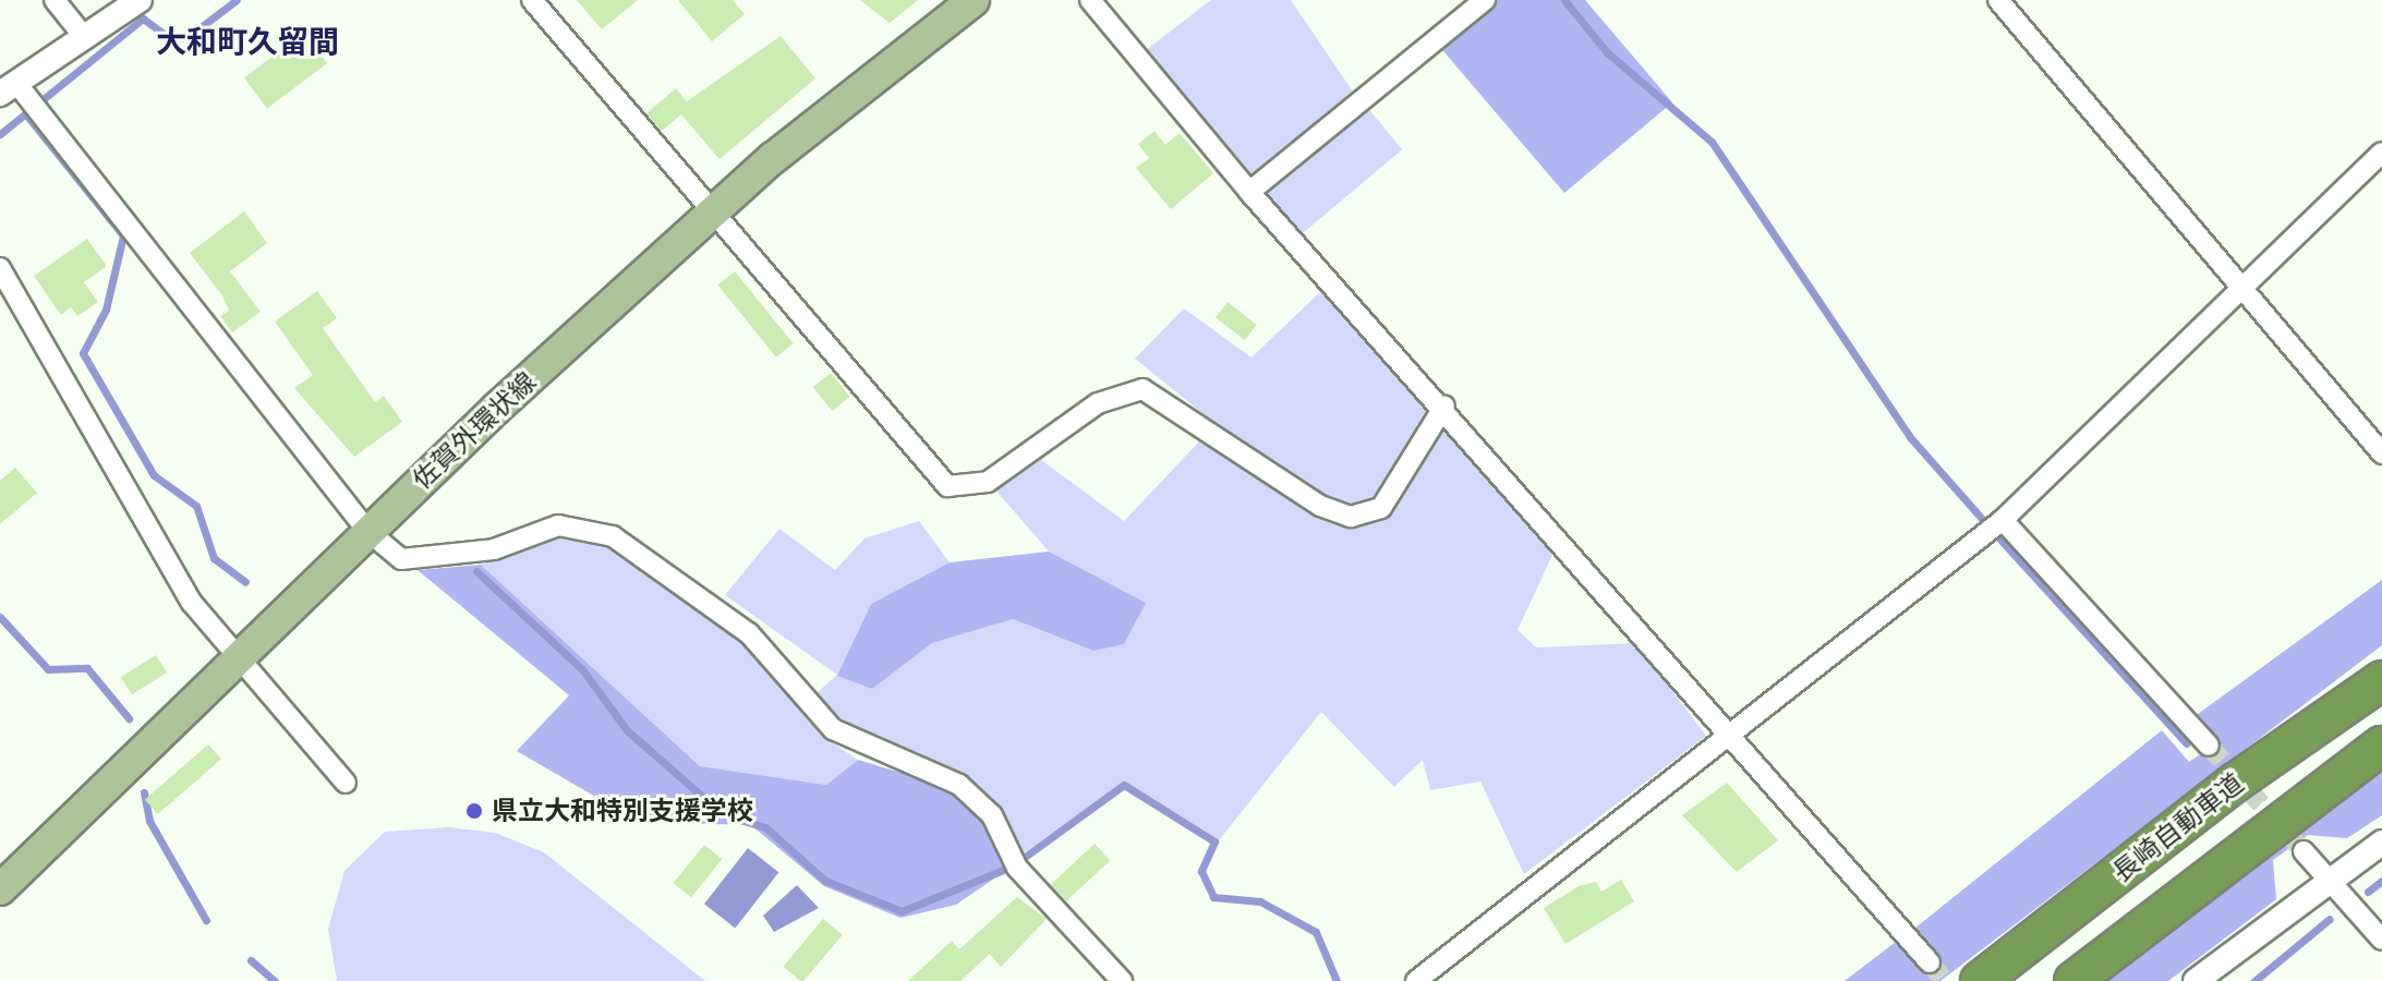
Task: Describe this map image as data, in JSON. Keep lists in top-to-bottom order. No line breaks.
{"streets":{"highway":["長崎自動車道"],"main road":["佐賀外環状線"]},"districts":["大和町久留間"],"places":["県立大和特別支援学校"]}
